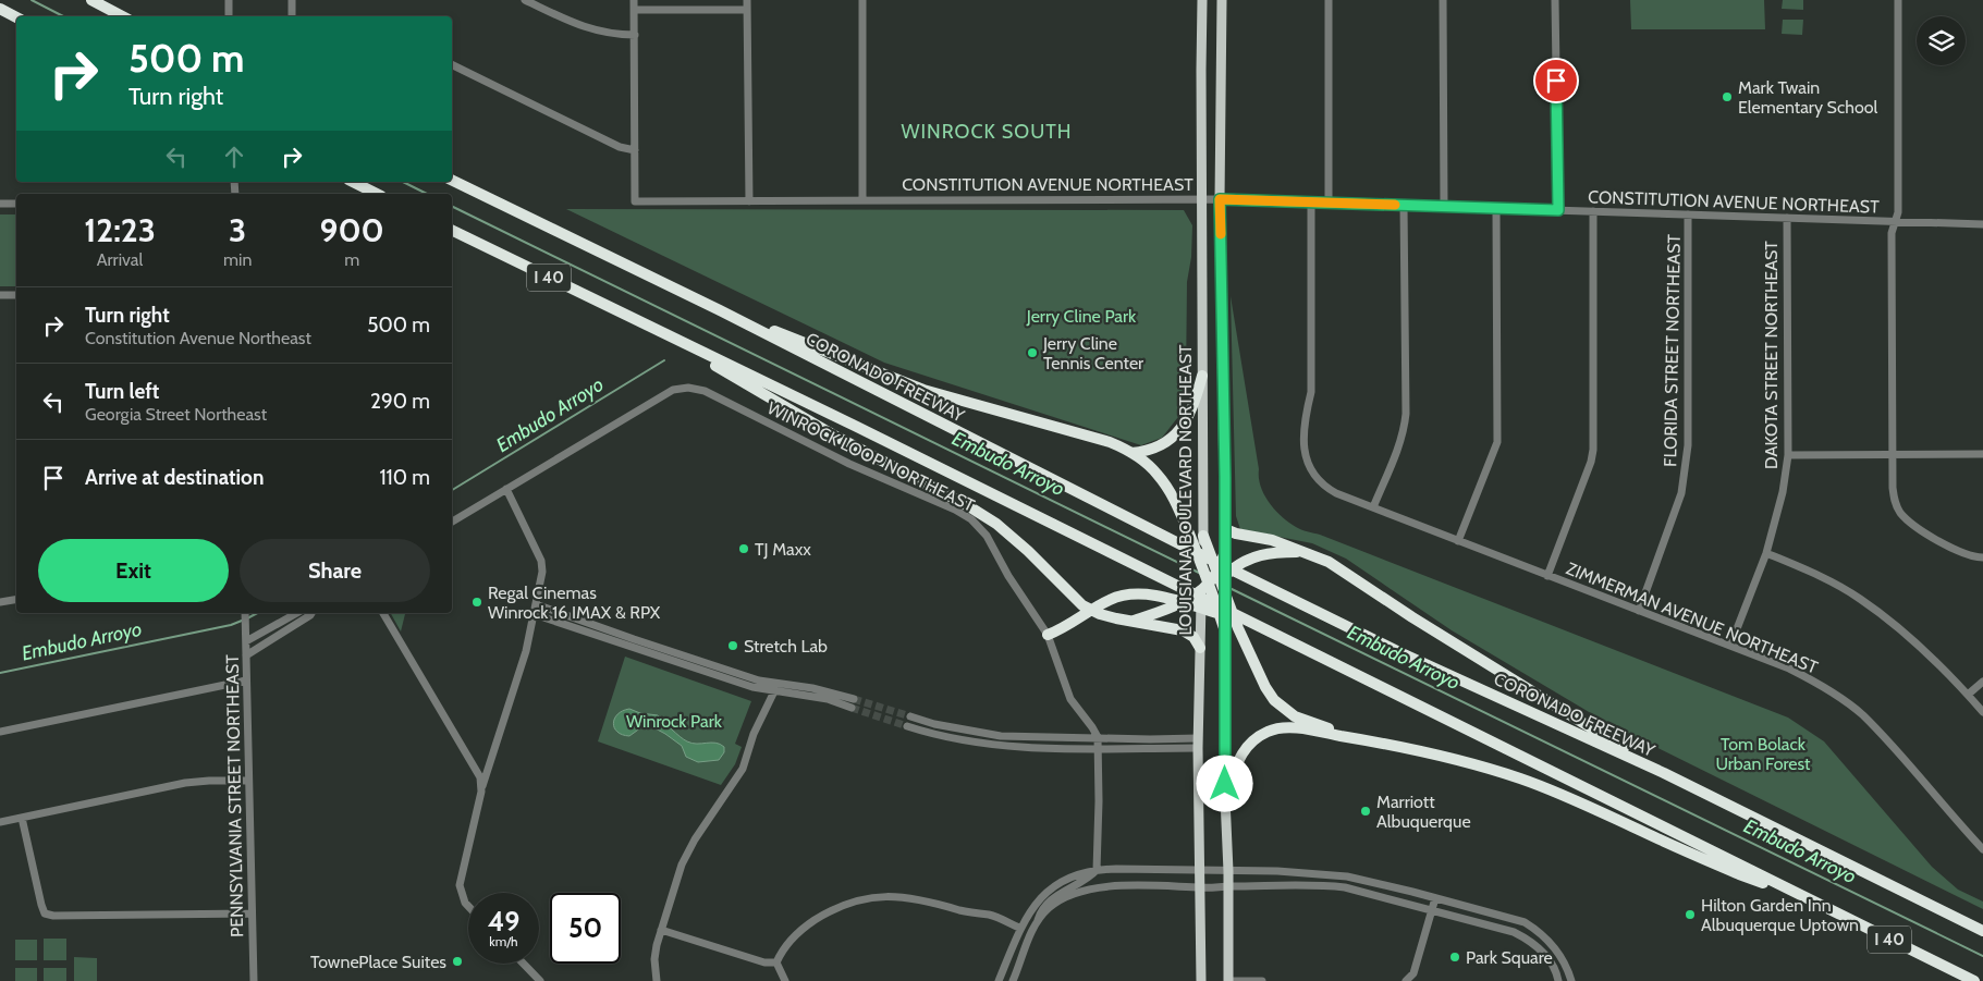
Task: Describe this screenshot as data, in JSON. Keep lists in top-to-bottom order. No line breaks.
{"streets":{"highway":["I 40","CORONADO FREEWAY"],"main road":["LOUISIANA BOULEVARD NORTHEAST"],"street":["CONSTITUTION AVENUE NORTHEAST","FLORIDA STREET NORTHEAST","DAKOTA STREET NORTHEAST","WINROCK LOOP NORTHEAST","ZIMMERMAN AVENUE NORTHEAST","PENNSYLVANIA STREET NORTHEAST"]},"crossings":[["CONSTITUTION AVENUE NORTHEAST","FLORIDA STREET NORTHEAST"],["CONSTITUTION AVENUE NORTHEAST","DAKOTA STREET NORTHEAST"],["CONSTITUTION AVENUE NORTHEAST","LOUISIANA BOULEVARD NORTHEAST"],["CONSTITUTION AVENUE NORTHEAST","ZIMMERMAN AVENUE NORTHEAST"],["FLORIDA STREET NORTHEAST","ZIMMERMAN AVENUE NORTHEAST"],["DAKOTA STREET NORTHEAST","ZIMMERMAN AVENUE NORTHEAST"]],"districts":["WINROCK SOUTH"],"water":["Embudo Arroyo"],"parks":["Jerry Cline Park","Winrock Park","Tom Bolack Urban Forest"],"places":["Mark Twain Elementary School","Jerry Cline Tennis Center","TJ Maxx","Regal Cinemas Winrock 16 IMAX & RPX","Stretch Lab","Marriott Albuquerque","Hilton Garden Inn Albuquerque Uptown","Park Square","TownePlace Suites"],"page":{"turn":["500 m","Turn right"],"eta":["12:23","Arrival","3","min","900","m"],"list":[{"name":"Turn right","note":"Constitution Avenue Northeast","value":"500 m"},{"name":"Turn left","note":"Georgia Street Northeast","value":"290 m"},{"name":"Arrive at destination","value":"110 m"}],"buttons":["Exit","Share"],"speed":"49 km/h","limit":"50"}}
